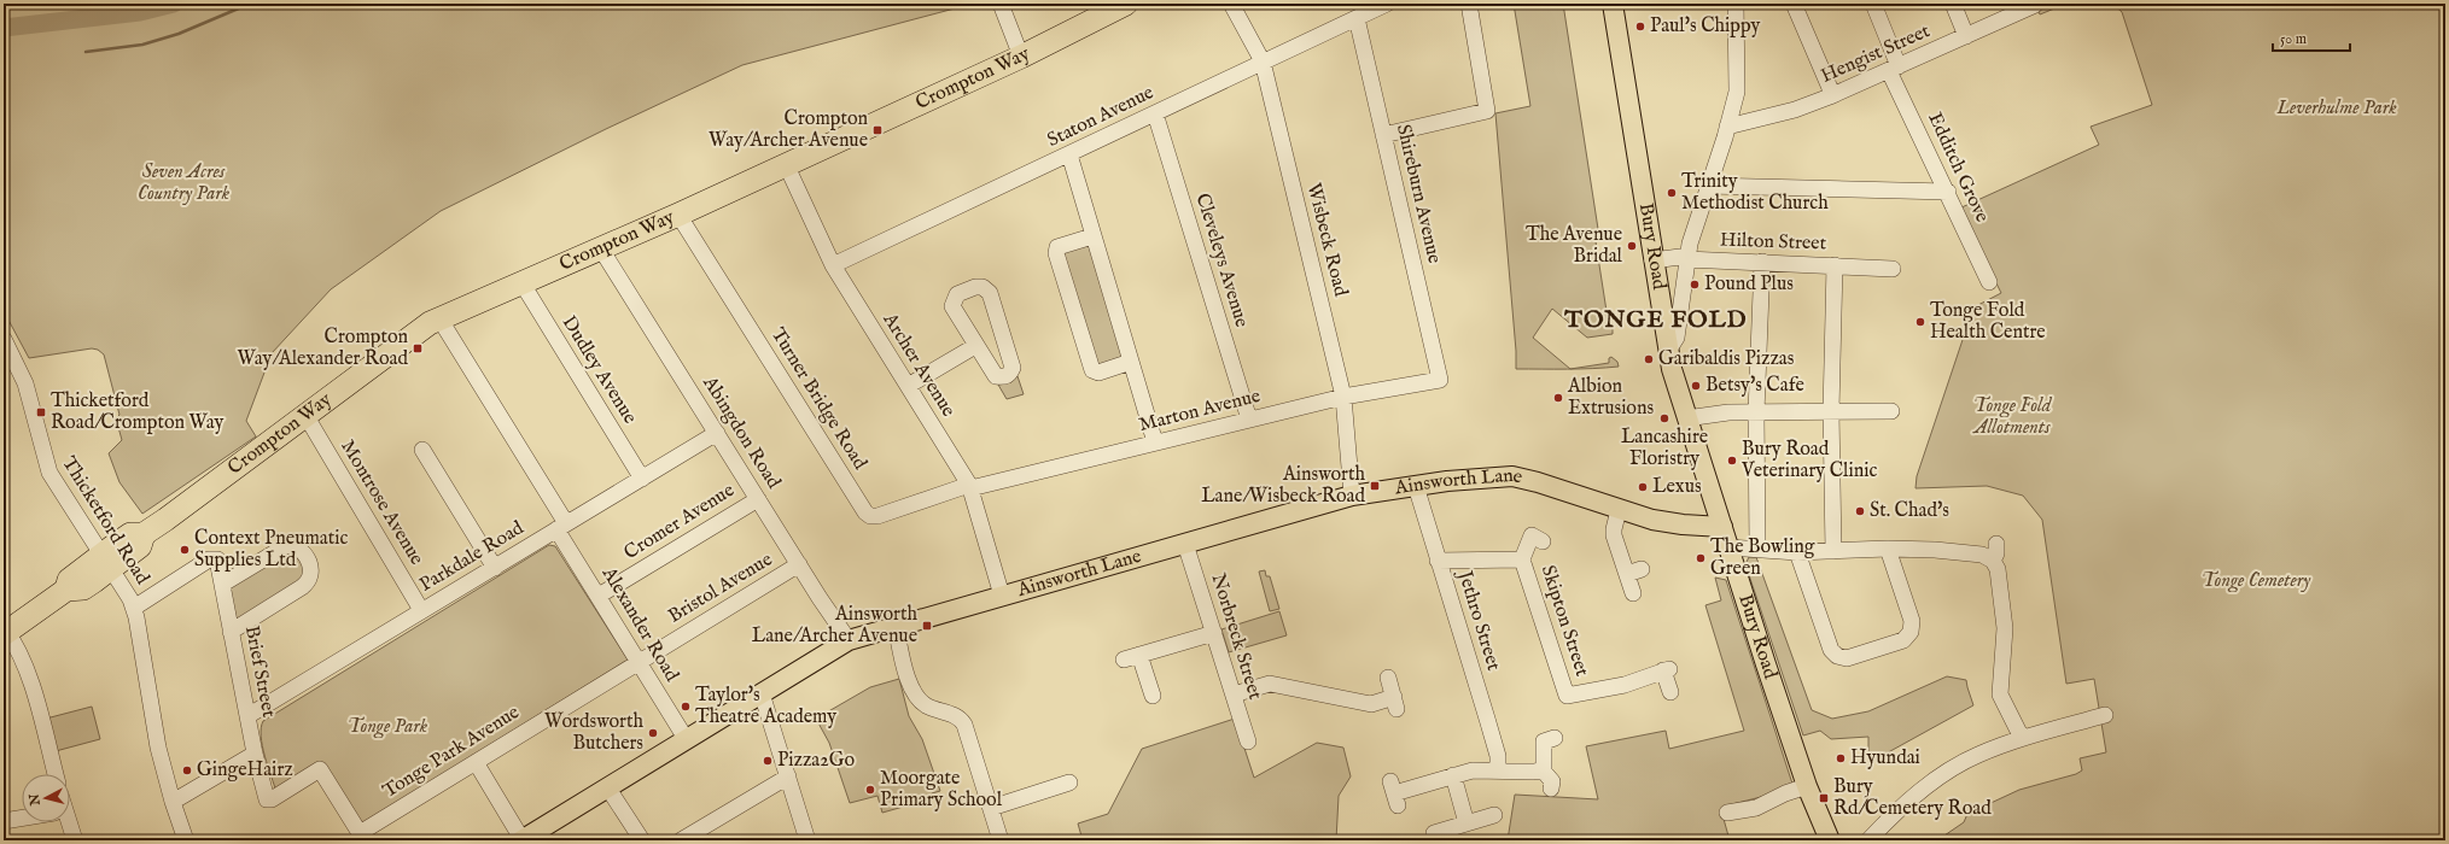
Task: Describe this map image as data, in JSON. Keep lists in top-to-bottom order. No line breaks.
{"streets":{"highway":["Crompton Way"],"main road":["Bury Road","Ainsworth Lane"],"street":["Hengist Street","Staton Avenue","Edditch Grove","Shireburn Avenue","Wisbeck Road","Hilton Street","Cleveleys Avenue","Archer Avenue","Dudley Avenue","Turner Bridge Road","Marton Avenue","Abingdon Road","Montrose Avenue","Thicketford Road","Cromer Avenue","Parkdale Road","Bristol Avenue","Jethro Street","Skipton Street","Alexander Road","Norbreck Street","Brief Street","Tonge Park Avenue"]},"crossings":[["Hengist Street","Edditch Grove"],["Crompton Way","Archer Avenue"],["Crompton Way","Dudley Avenue"],["Crompton Way","Turner Bridge Road"],["Crompton Way","Abingdon Road"],["Crompton Way","Montrose Avenue"],["Crompton Way","Thicketford Road"],["Crompton Way","Alexander Road"],["Staton Avenue","Shireburn Avenue"],["Staton Avenue","Wisbeck Road"],["Staton Avenue","Cleveleys Avenue"],["Staton Avenue","Archer Avenue"],["Shireburn Avenue","Marton Avenue"],["Wisbeck Road","Marton Avenue"],["Wisbeck Road","Ainsworth Lane"],["Hilton Street","Bury Road"],["Bury Road","Ainsworth Lane"],["Cleveleys Avenue","Marton Avenue"],["Archer Avenue","Turner Bridge Road"],["Archer Avenue","Marton Avenue"],["Archer Avenue","Ainsworth Lane"],["Dudley Avenue","Parkdale Road"],["Turner Bridge Road","Marton Avenue"],["Abingdon Road","Ainsworth Lane"],["Abingdon Road","Cromer Avenue"],["Abingdon Road","Parkdale Road"],["Abingdon Road","Bristol Avenue"],["Ainsworth Lane","Jethro Street"],["Ainsworth Lane","Alexander Road"],["Ainsworth Lane","Norbreck Street"],["Montrose Avenue","Parkdale Road"],["Thicketford Road","Brief Street"],["Cromer Avenue","Alexander Road"],["Parkdale Road","Alexander Road"],["Parkdale Road","Brief Street"],["Bristol Avenue","Alexander Road"],["Bristol Avenue","Tonge Park Avenue"],["Alexander Road","Tonge Park Avenue"],["Brief Street","Tonge Park Avenue"]],"districts":["TONGE FOLD"],"parks":["Leverhulme Park","Seven Acres Country Park","Tonge Fold Allotments","Tonge Cemetery","Tonge Park"],"places":{"other":["Paul's Chippy","Trinity Methodist Church","The Avenue Bridal","Pound Plus","Tonge Fold Health Centre","Garibaldis Pizzas","Betsy's Cafe","Albion Extrusions","Lancashire Floristry","Bury Road Veterinary Clinic","Lexus","St. Chad's","Context Pneumatic Supplies Ltd","The Bowling Green","Taylor's Theatre Academy","Wordsworth Butchers","Hyundai","Pizza2Go","GingeHairz","Moorgate Primary School"],"transit":["Crompton Way/Archer Avenue","Crompton Way/Alexander Road","Thicketford Road/Crompton Way","Ainsworth Lane/Wisbeck Road","Ainsworth Lane/Archer Avenue","Bury Rd/Cemetery Road"]},"scale_bar":"50 m","north":"left"}
